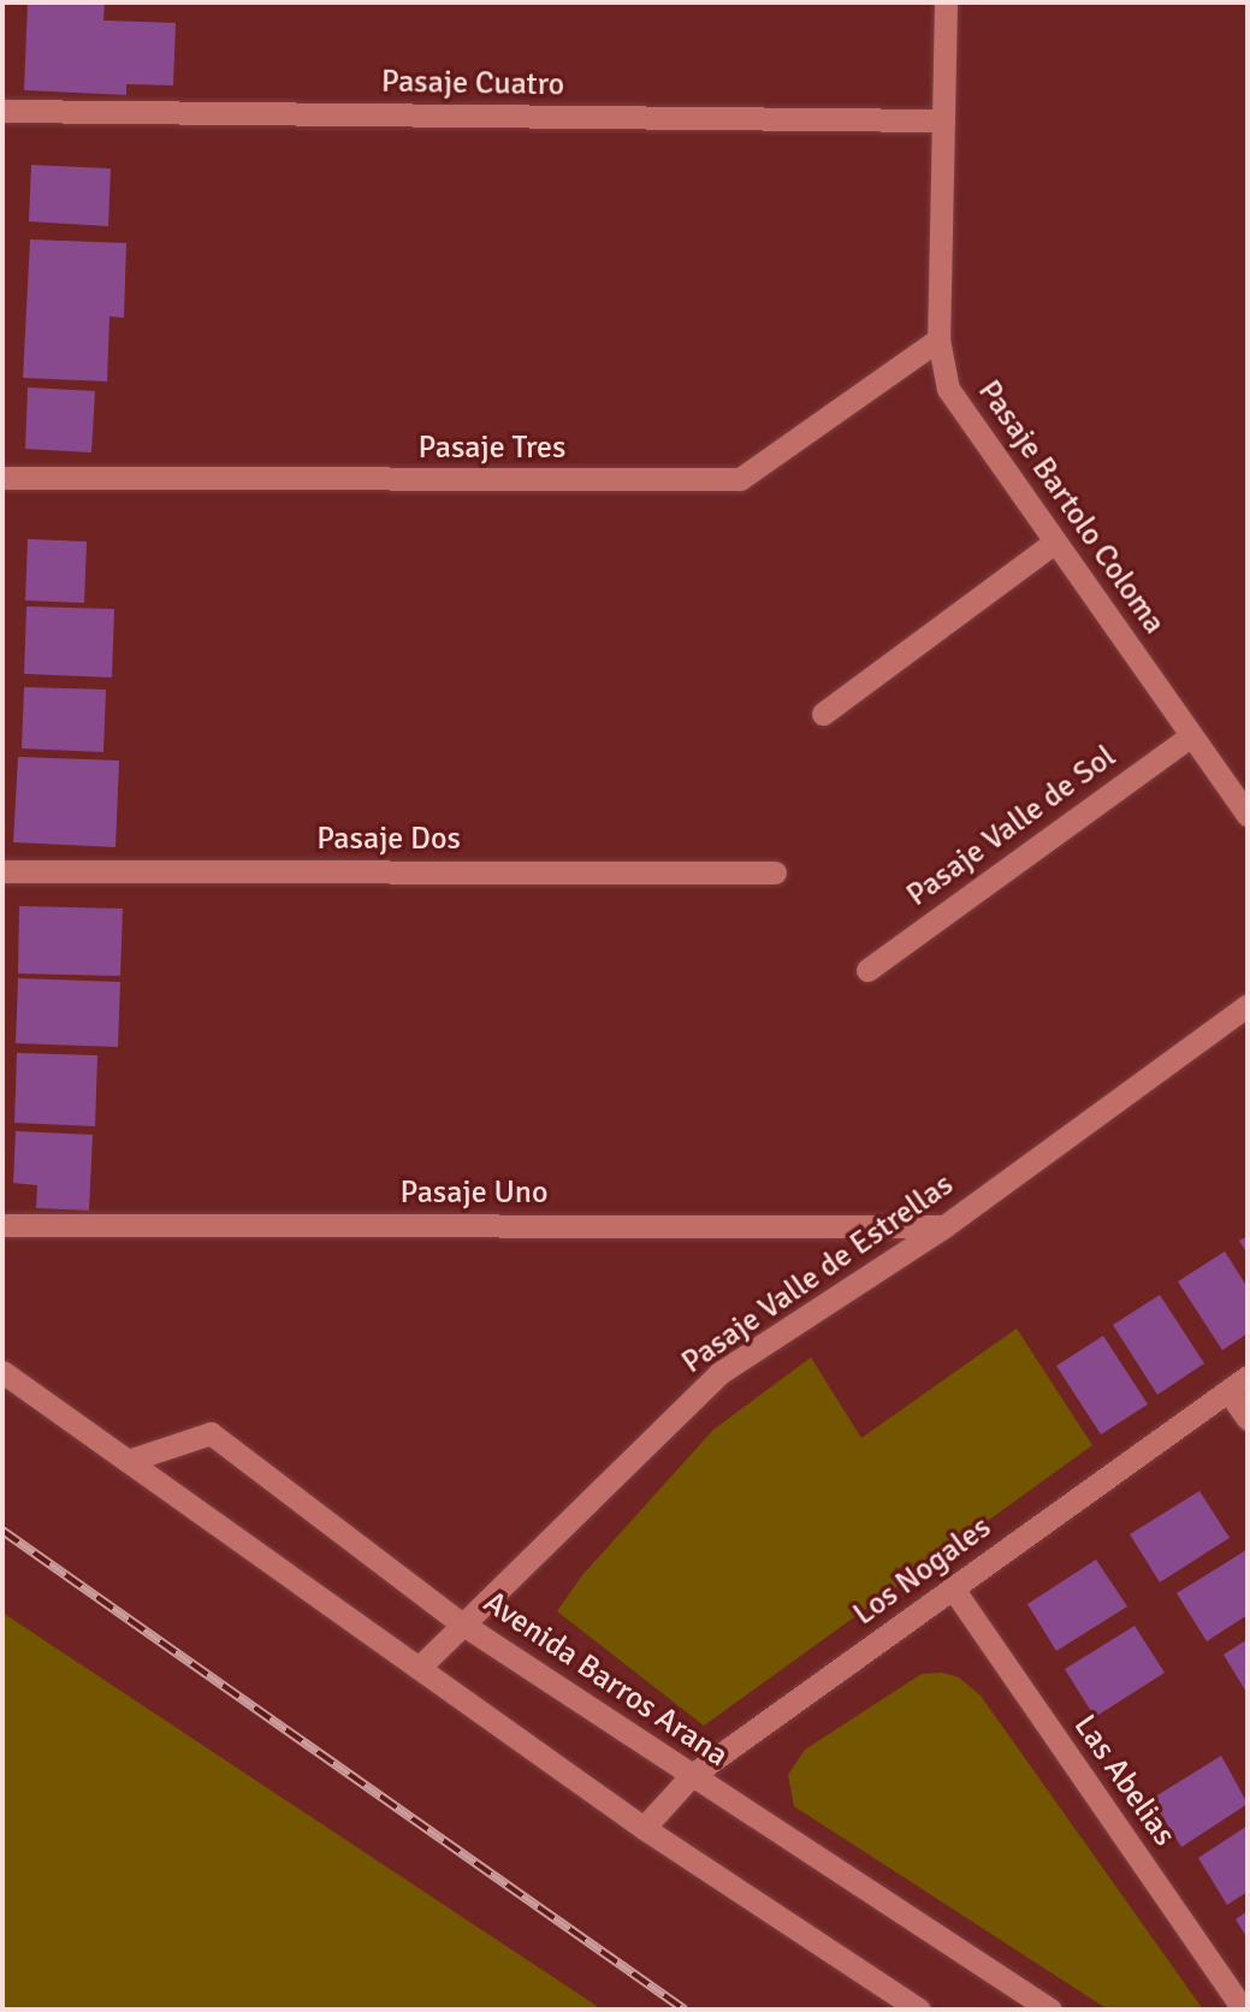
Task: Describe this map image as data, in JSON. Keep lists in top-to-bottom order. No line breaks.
{"streets":{"street":["Pasaje Cuatro","Pasaje Tres","Pasaje Bartolo Coloma","Pasaje Valle de Sol","Pasaje Dos","Pasaje Uno","Pasaje Valle de Estrellas","Los Nogales","Avenida Barros Arana","Las Abelias"]},"crossings":[["Pasaje Cuatro","Pasaje Bartolo Coloma"],["Pasaje Tres","Pasaje Bartolo Coloma"],["Pasaje Bartolo Coloma","Pasaje Valle de Sol"],["Pasaje Uno","Pasaje Valle de Estrellas"],["Pasaje Valle de Estrellas","Avenida Barros Arana"],["Los Nogales","Avenida Barros Arana"],["Los Nogales","Las Abelias"]]}
